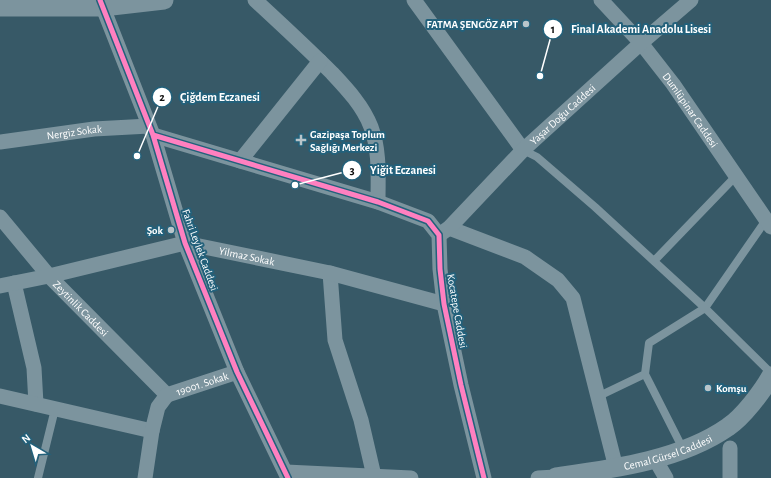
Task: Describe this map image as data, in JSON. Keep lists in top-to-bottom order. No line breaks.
{"streets":{"street":["Dumlüpinar Caddesi","Yaşar Doğu Caddesi","Nergiz Sokak","Fahri Leylek Caddesi","Yilmaz Sokak","Zeytinlik Caddesi","Kocatepe Caddesi","19001. Sokak","Cemal Gürsel Caddesi"]},"crossings":[["Dumlüpinar Caddesi","Yaşar Doğu Caddesi"],["Yaşar Doğu Caddesi","Kocatepe Caddesi"],["Nergiz Sokak","Fahri Leylek Caddesi"],["Fahri Leylek Caddesi","Yilmaz Sokak"],["Fahri Leylek Caddesi","19001. Sokak"],["Yilmaz Sokak","Zeytinlik Caddesi"],["Yilmaz Sokak","Kocatepe Caddesi"],["Zeytinlik Caddesi","19001. Sokak"]],"places":{"other":["FATMA ŞENGÖZ APT","Final Akademi Anadolu Lisesi","Çiğdem Eczanesi","Yiğit Eczanesi","Şok","Komşu"],"health":["Gazipaşa Toplum Sağlığı Merkezi"]},"north":"top left"}
